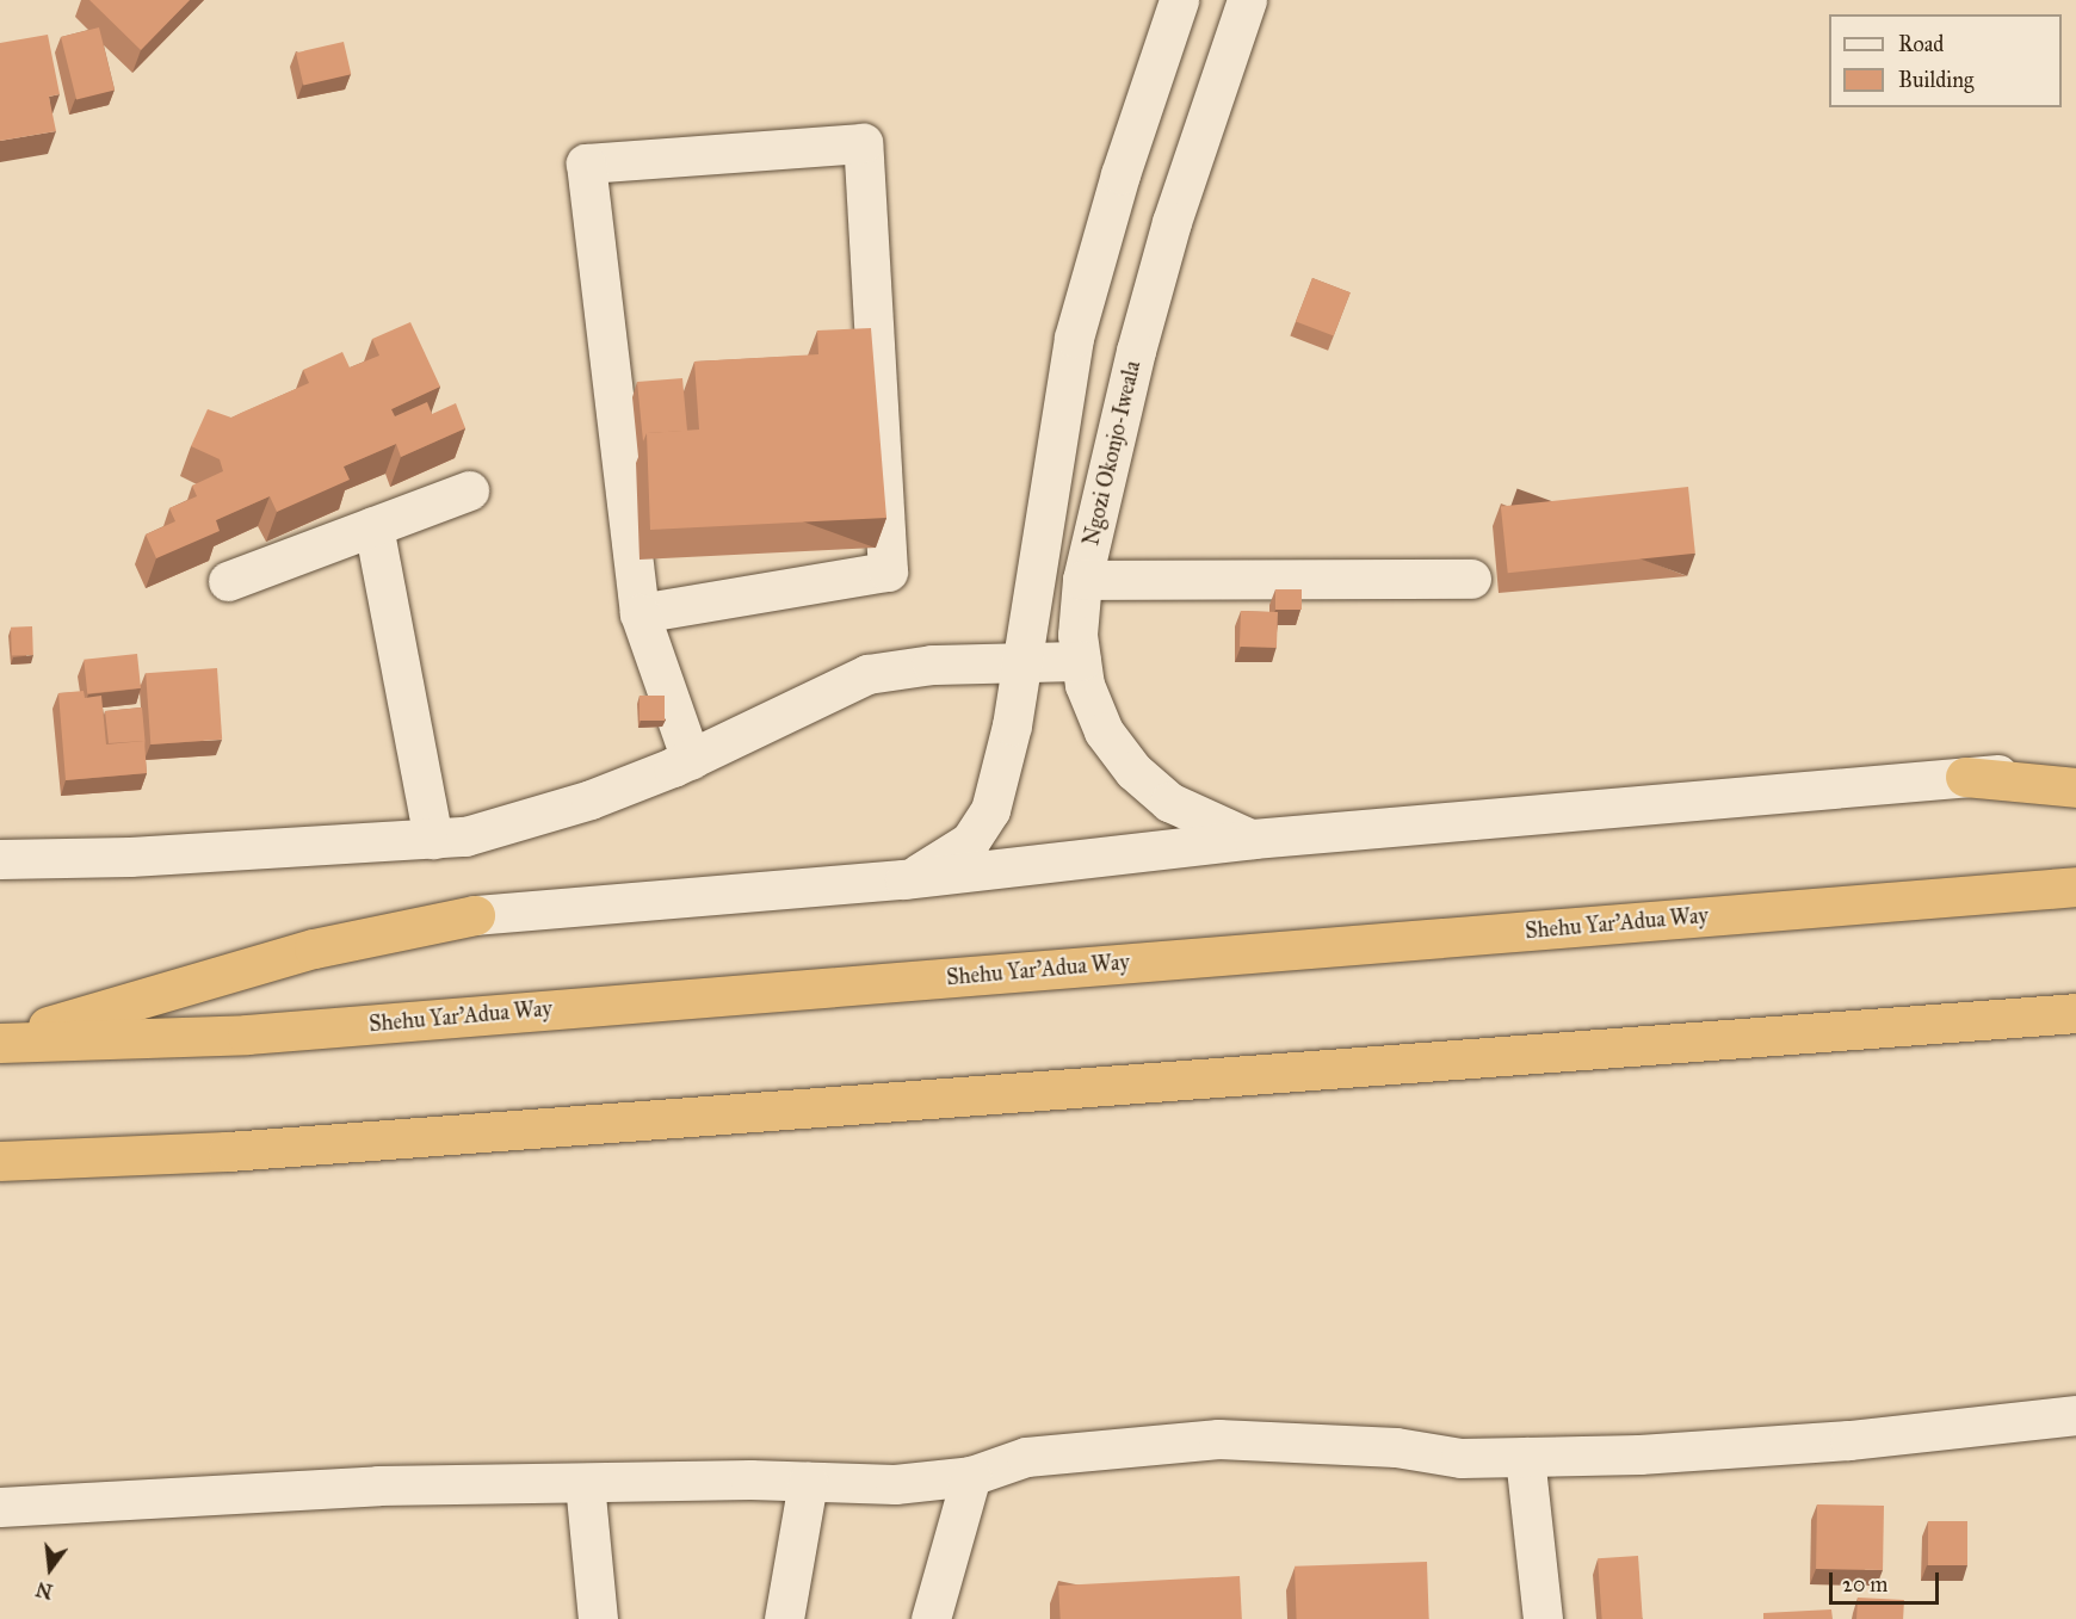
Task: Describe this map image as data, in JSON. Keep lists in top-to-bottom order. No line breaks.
{"streets":{"highway":["Shehu Yar'Adua Way"],"street":["Ngozi Okonjo-Iweala"]},"legend":["Road","Building"],"scale_bar":"20 m","north":"bottom"}
